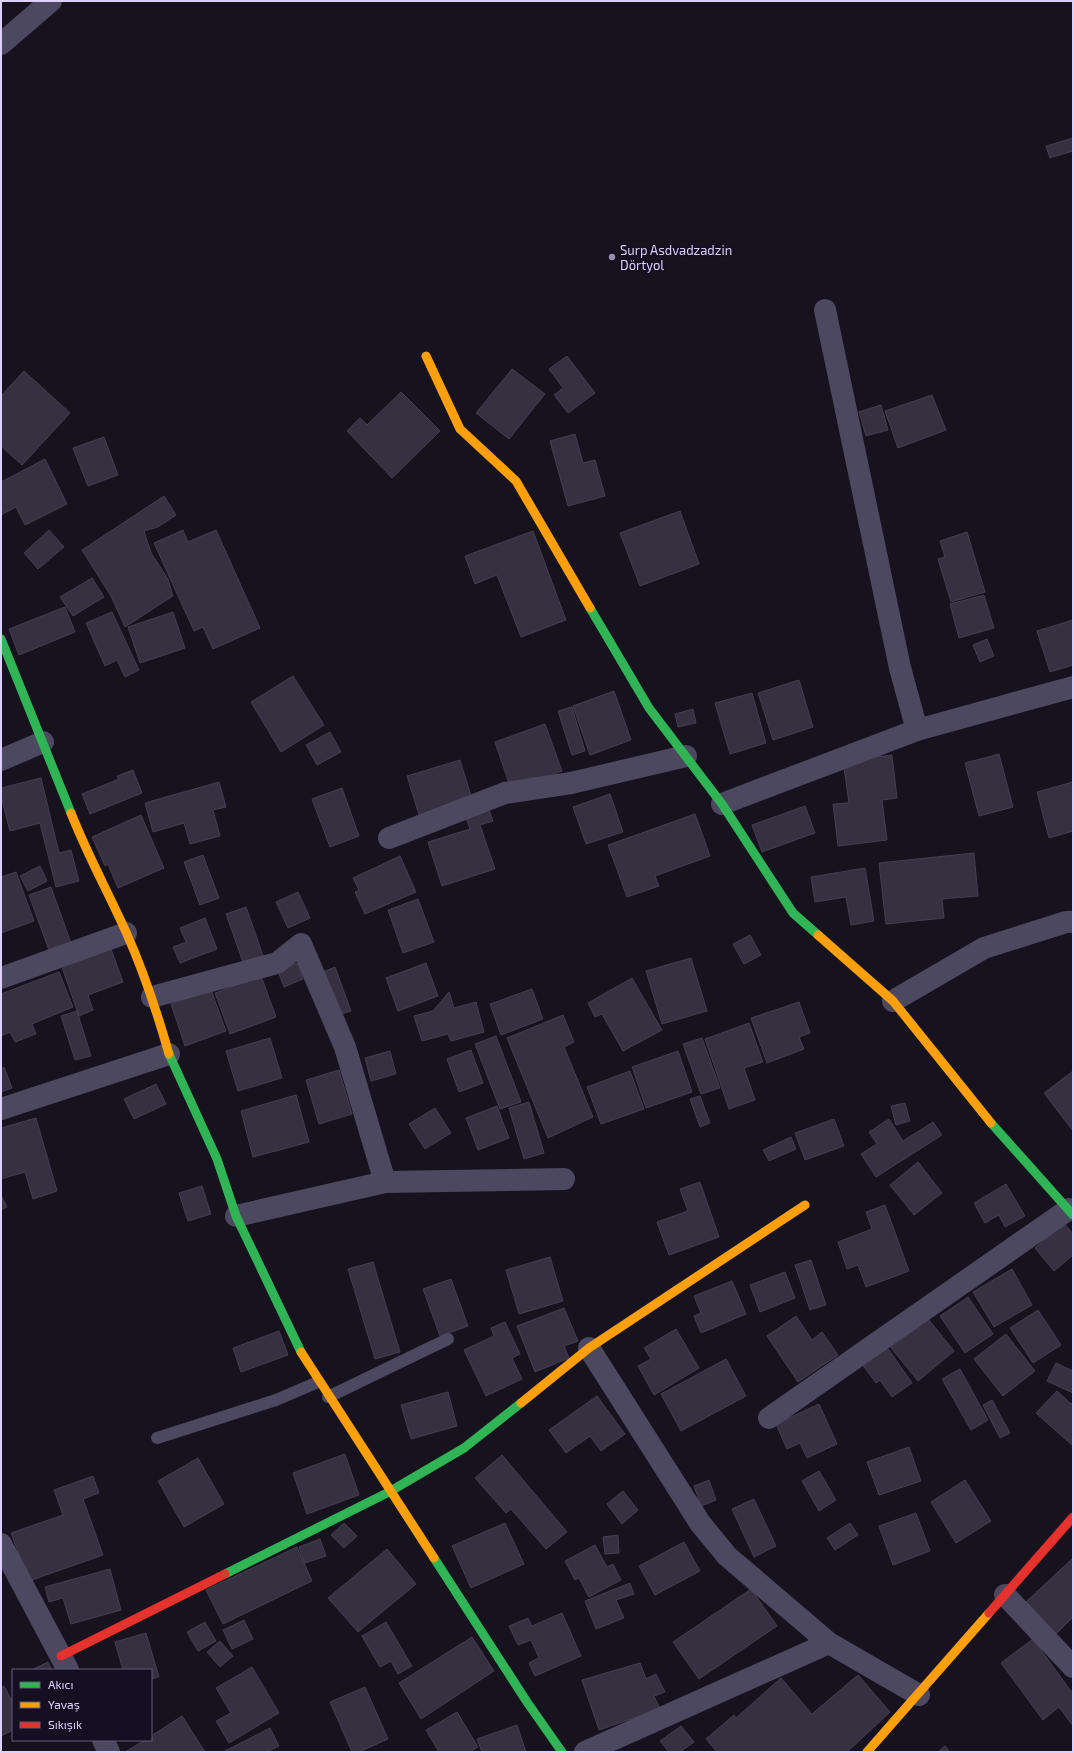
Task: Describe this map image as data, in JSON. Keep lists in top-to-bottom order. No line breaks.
{"places":["Surp Asdvadzadzin Dörtyol"],"legend":["Akıcı","Yavaş","Sıkışık"]}
